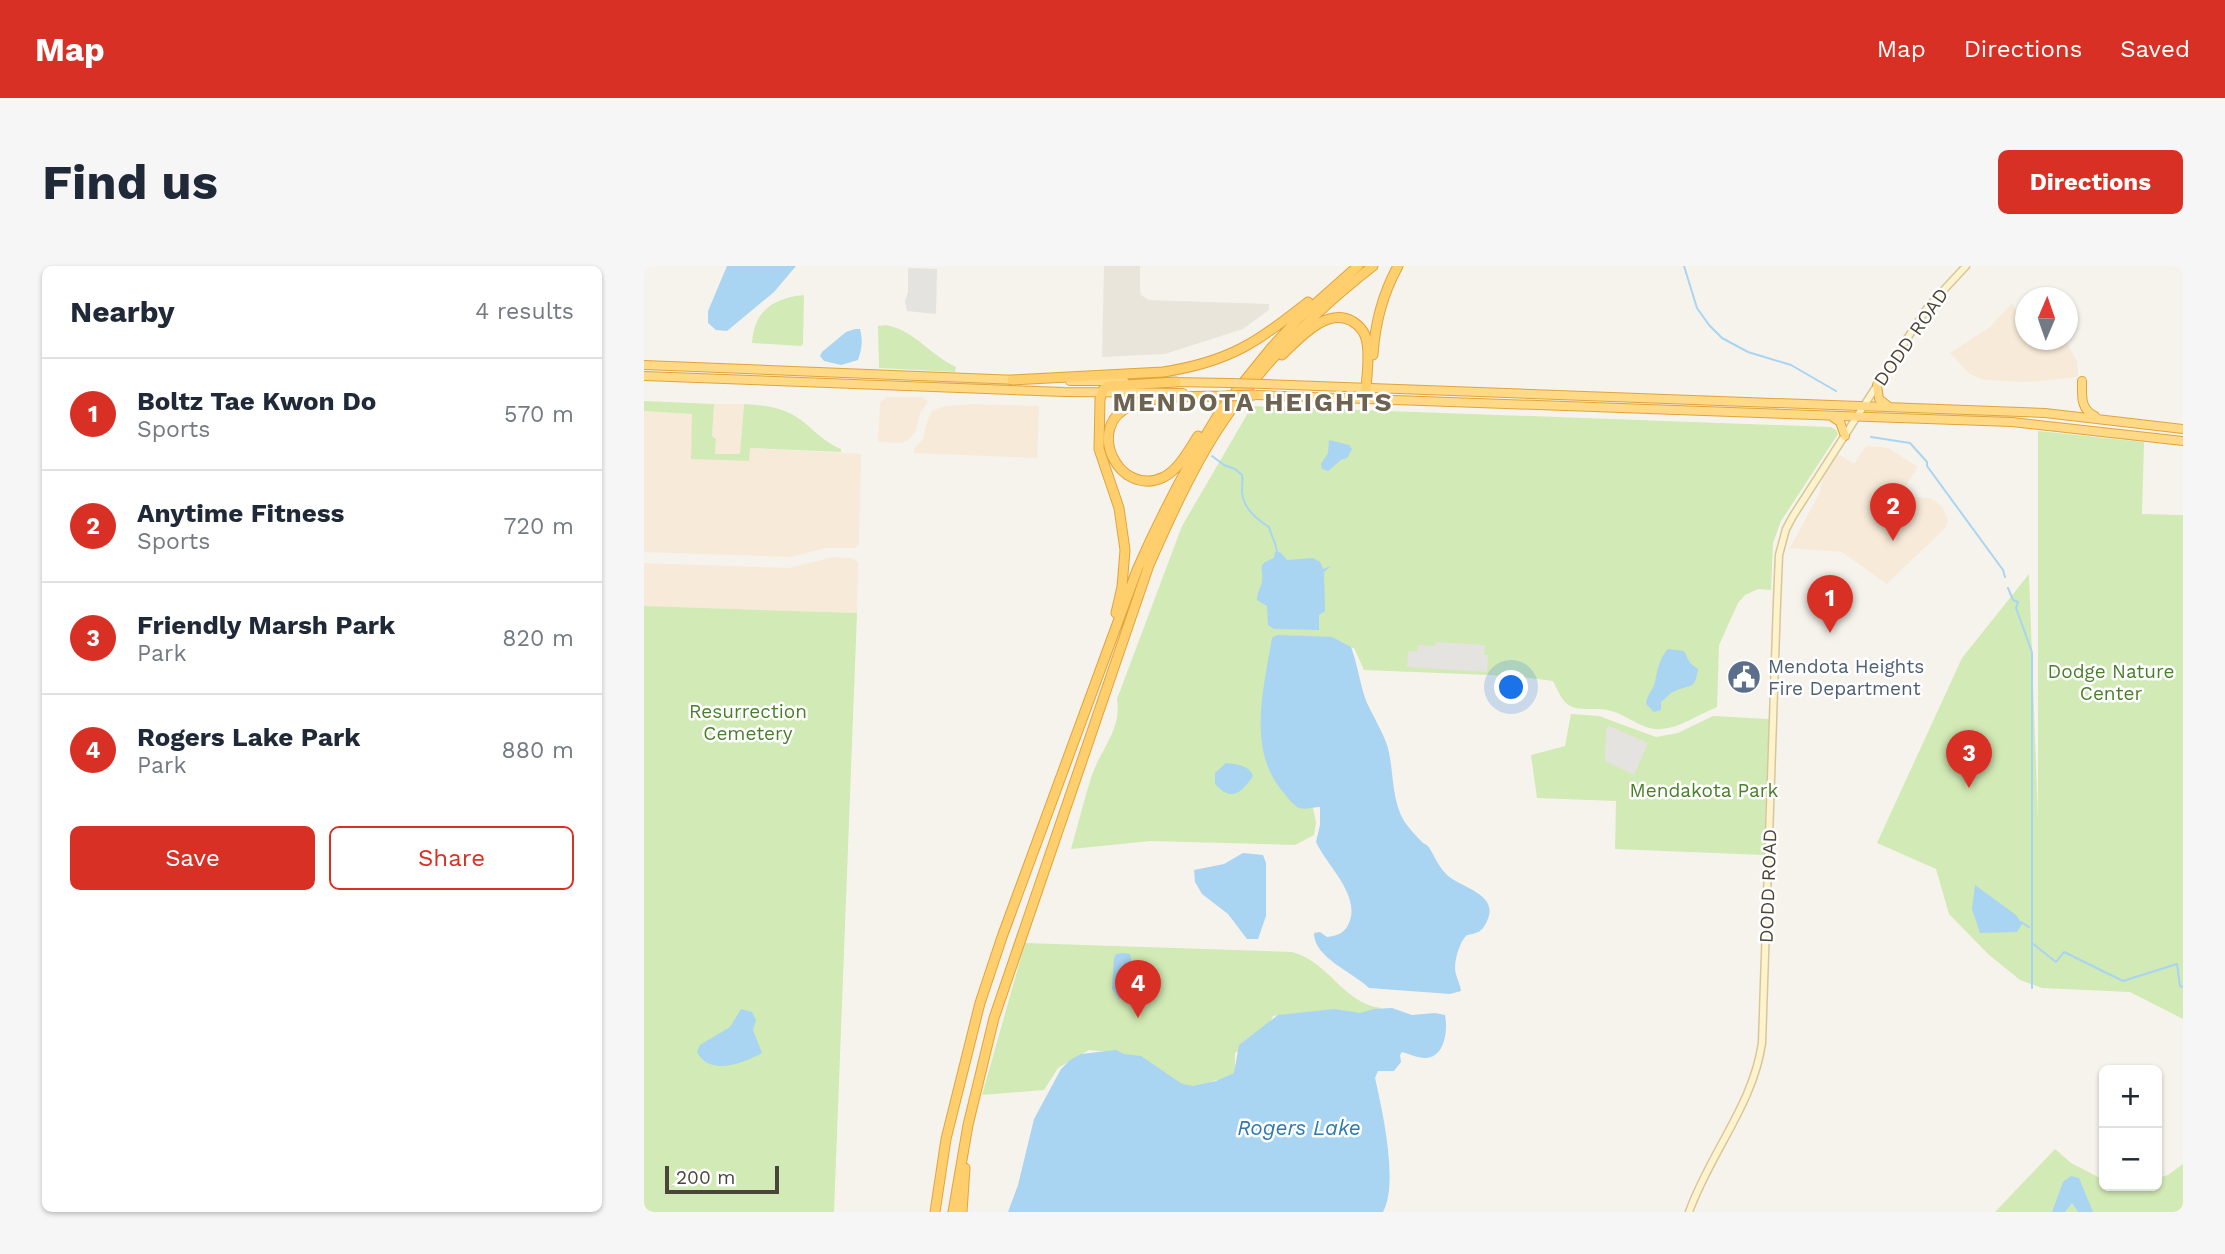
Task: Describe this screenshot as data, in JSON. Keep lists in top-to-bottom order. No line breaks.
{"streets":{"main road":["DODD ROAD"]},"districts":["MENDOTA HEIGHTS"],"water":["Rogers Lake"],"parks":["Dodge Nature Center","Resurrection Cemetery","Mendakota Park"],"places":{"public building":["Mendota Heights Fire Department"]},"scale_bar":"200 m","north":"top","page":{"header":"Map","nav":["Map","Directions","Saved"],"buttons":["Directions",["Save","Share"]],"title":"Find us","heading":["Nearby","4 results"],"list":[{"mark":"1","name":"Boltz Tae Kwon Do","note":"Sports","value":"570 m"},{"mark":"2","name":"Anytime Fitness","note":"Sports","value":"720 m"},{"mark":"3","name":"Friendly Marsh Park","note":"Park","value":"820 m"},{"mark":"4","name":"Rogers Lake Park","note":"Park","value":"880 m"}],"pins":["2","1","3","4"],"map_buttons":["+","−"],"scale":"200 m"}}
